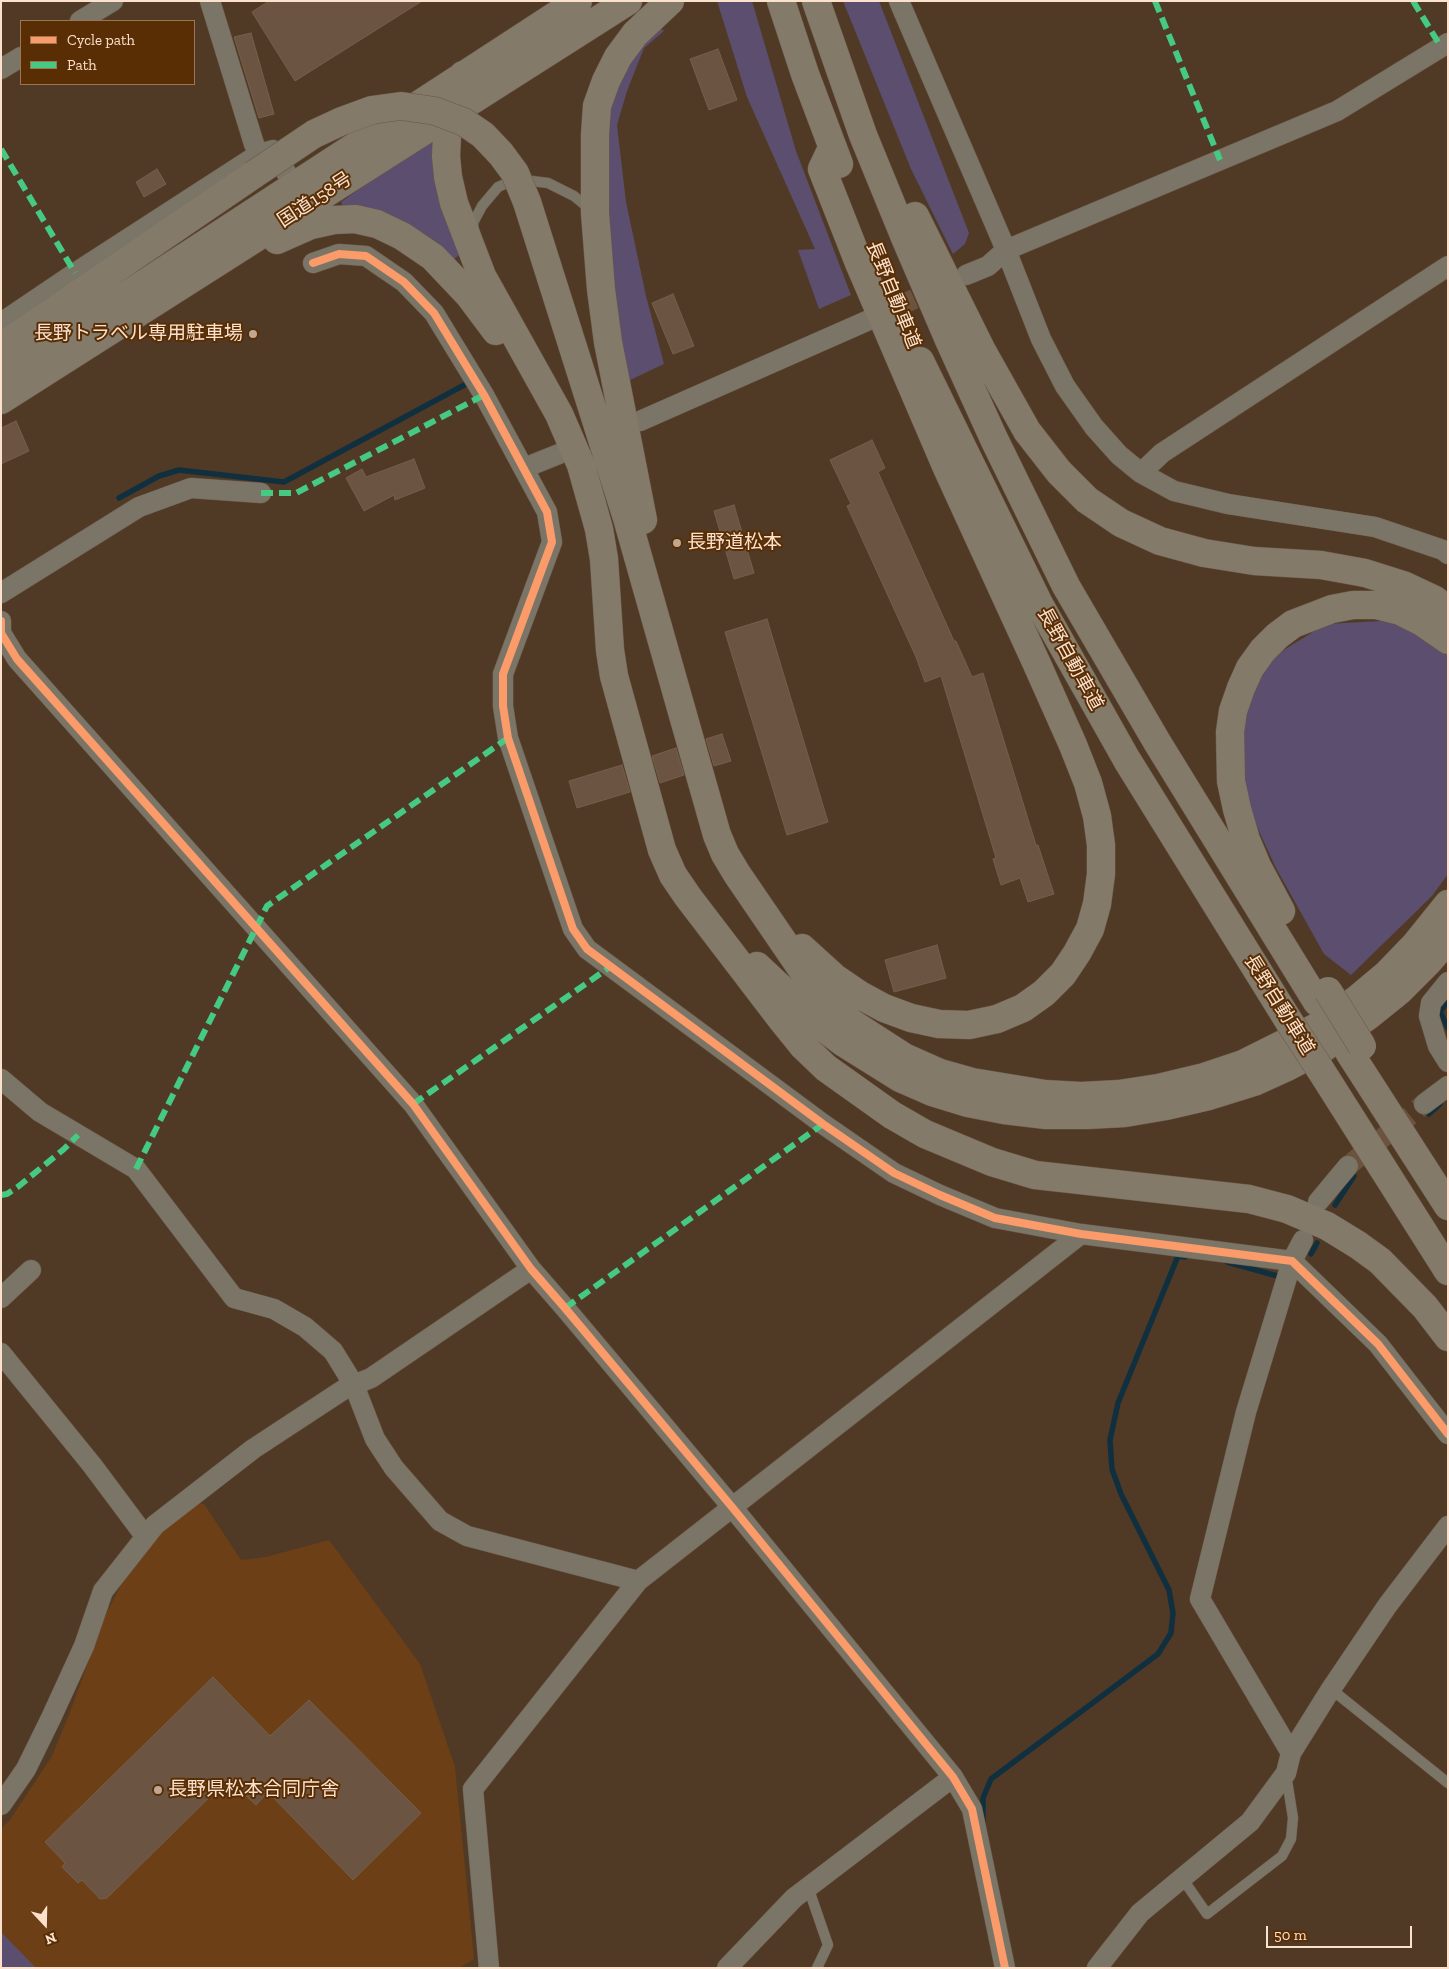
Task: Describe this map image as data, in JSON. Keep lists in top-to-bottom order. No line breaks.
{"streets":{"highway":["国道158号","長野自動車道"]},"places":["長野トラベル専用駐車場","長野道松本","長野県松本合同庁舎"],"legend":["Cycle path","Path"],"scale_bar":"50 m","north":"bottom"}
